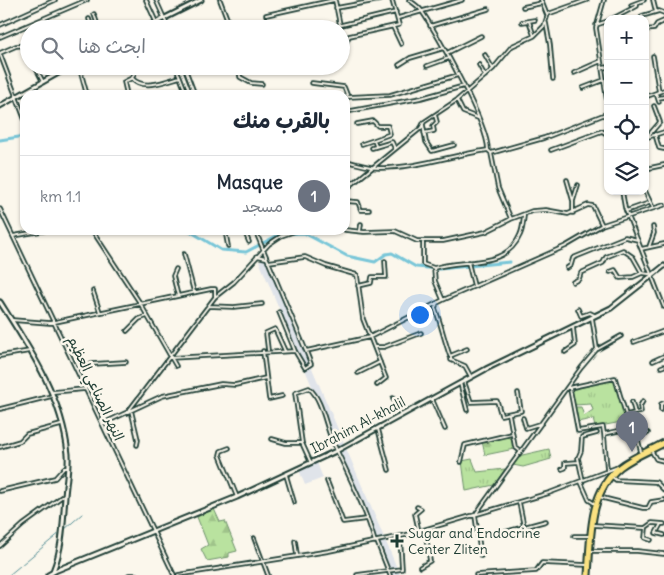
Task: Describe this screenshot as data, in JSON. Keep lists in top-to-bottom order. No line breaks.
{"streets":{"street":["النهر الصناعي العظيم","Ibrahim Al-khalil"]},"crossings":[["النهر الصناعي العظيم","Ibrahim Al-khalil"]],"places":{"health":["Sugar and Endocrine Center Zliten"]},"page":{"map_buttons":["+","−"],"search":"ابحث هنا","heading":"بالقرب منك","list":[{"mark":"1","name":"Masque","note":"مسجد","value":"1.1 km"}],"pins":"1"}}
